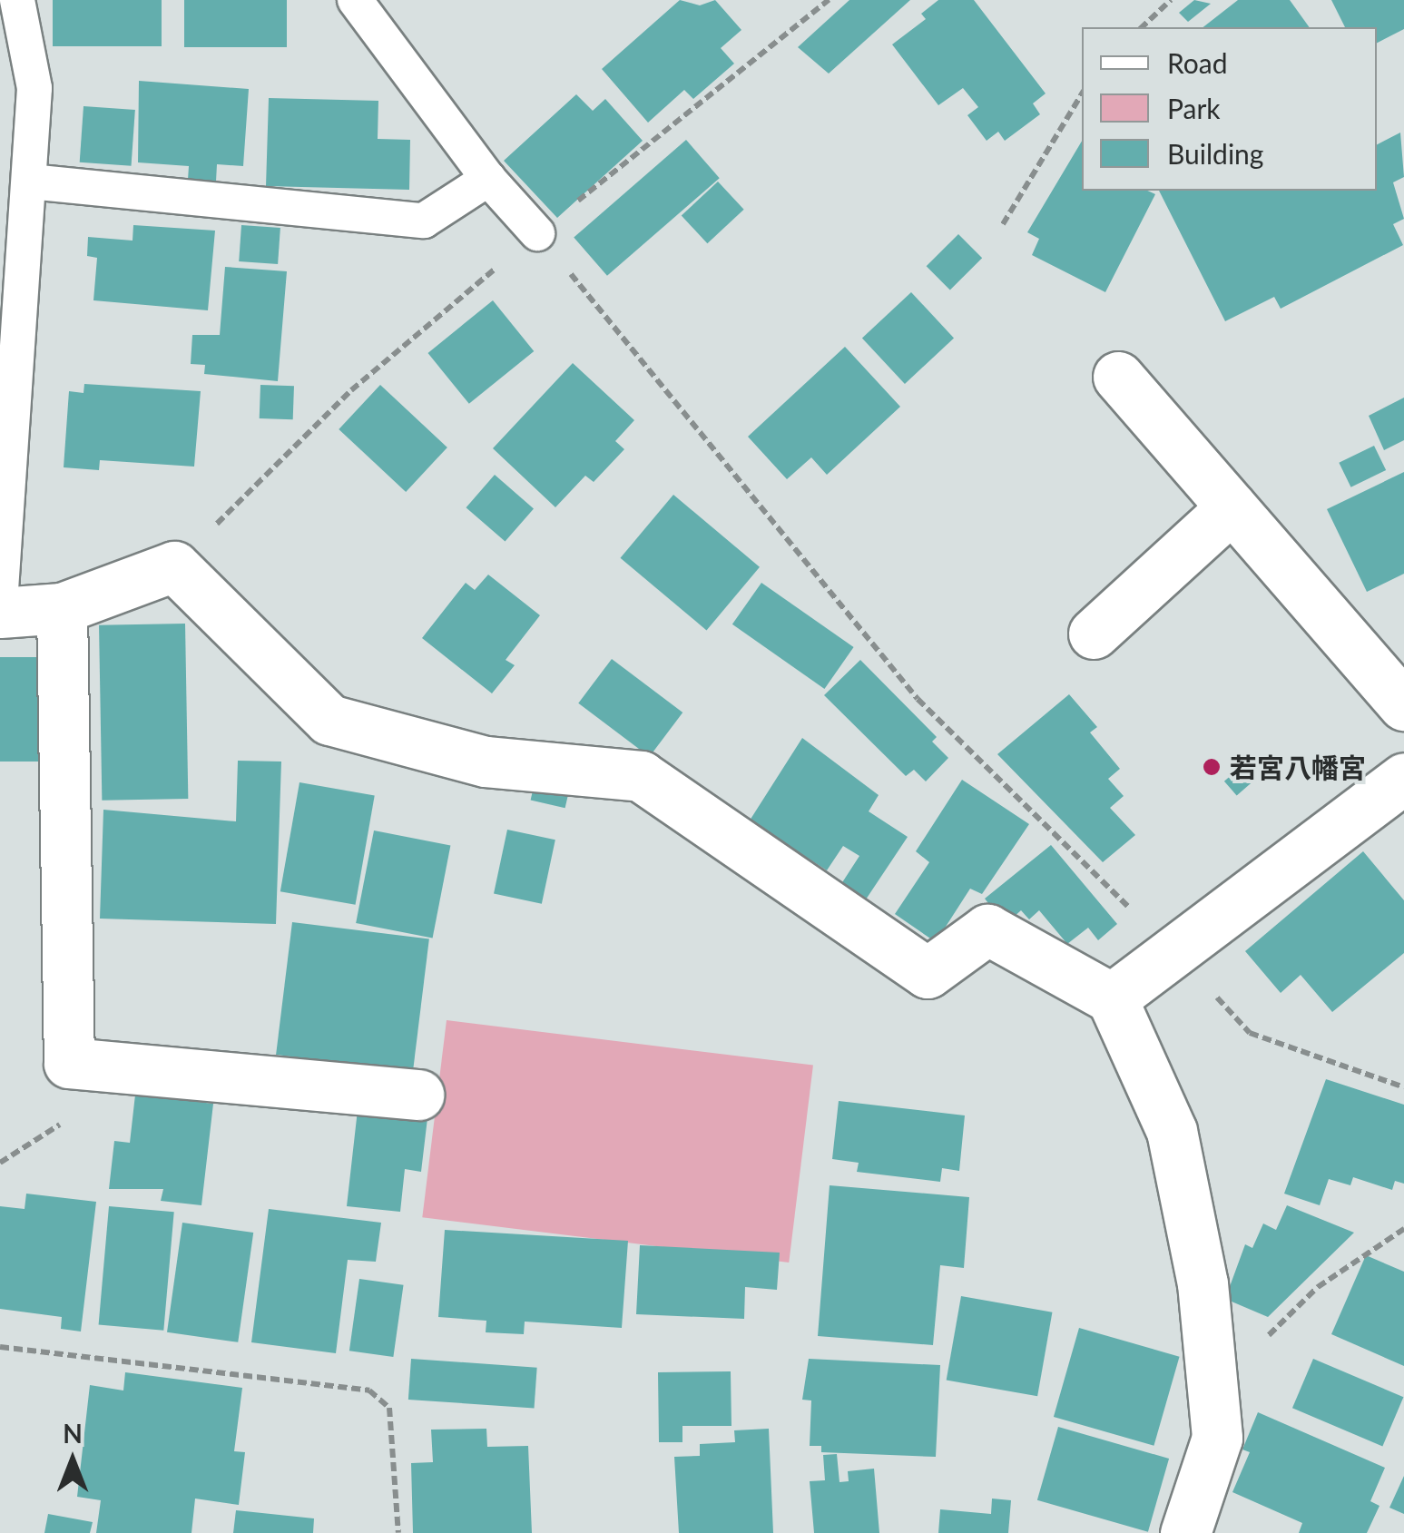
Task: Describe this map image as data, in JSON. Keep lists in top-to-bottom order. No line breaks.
{"places":["若宮八幡宮"],"legend":["Road","Park","Building"],"north":"top"}
